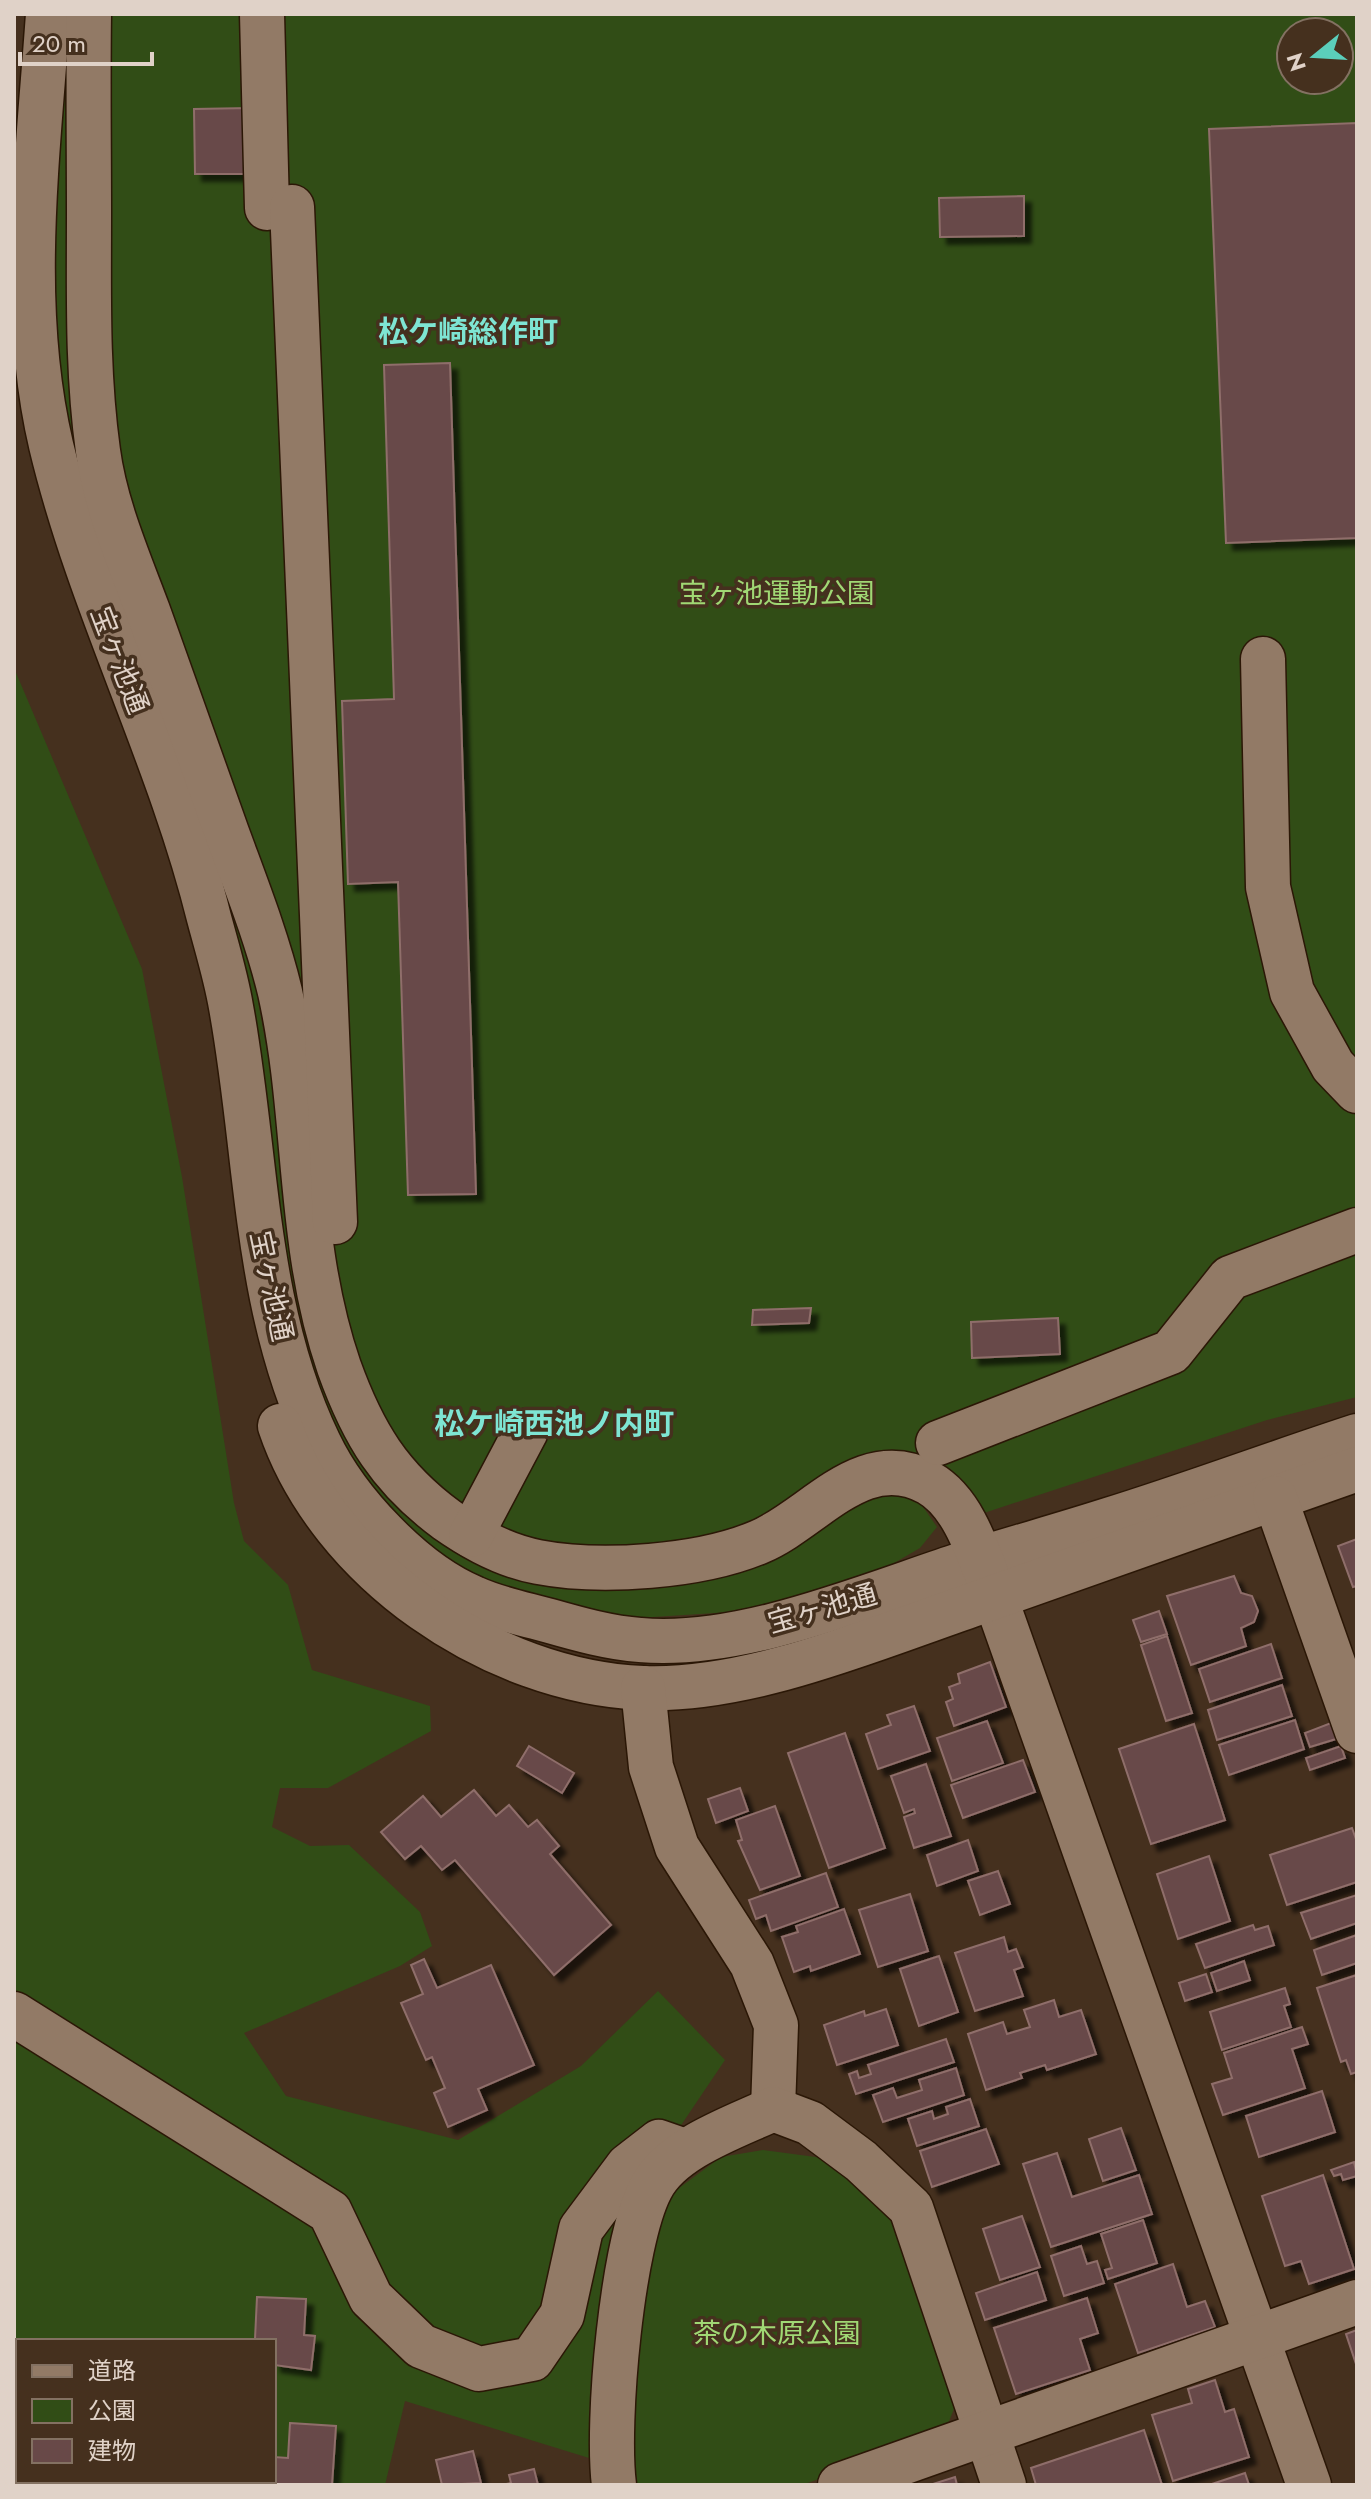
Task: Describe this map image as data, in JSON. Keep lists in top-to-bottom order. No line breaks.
{"streets":{"street":["宝ヶ池通"]},"districts":["松ケ崎総作町","松ケ崎西池ノ内町"],"parks":["宝ヶ池運動公園","茶の木原公園"],"legend":["道路","公園","建物"],"scale_bar":"20 m","north":"left"}
